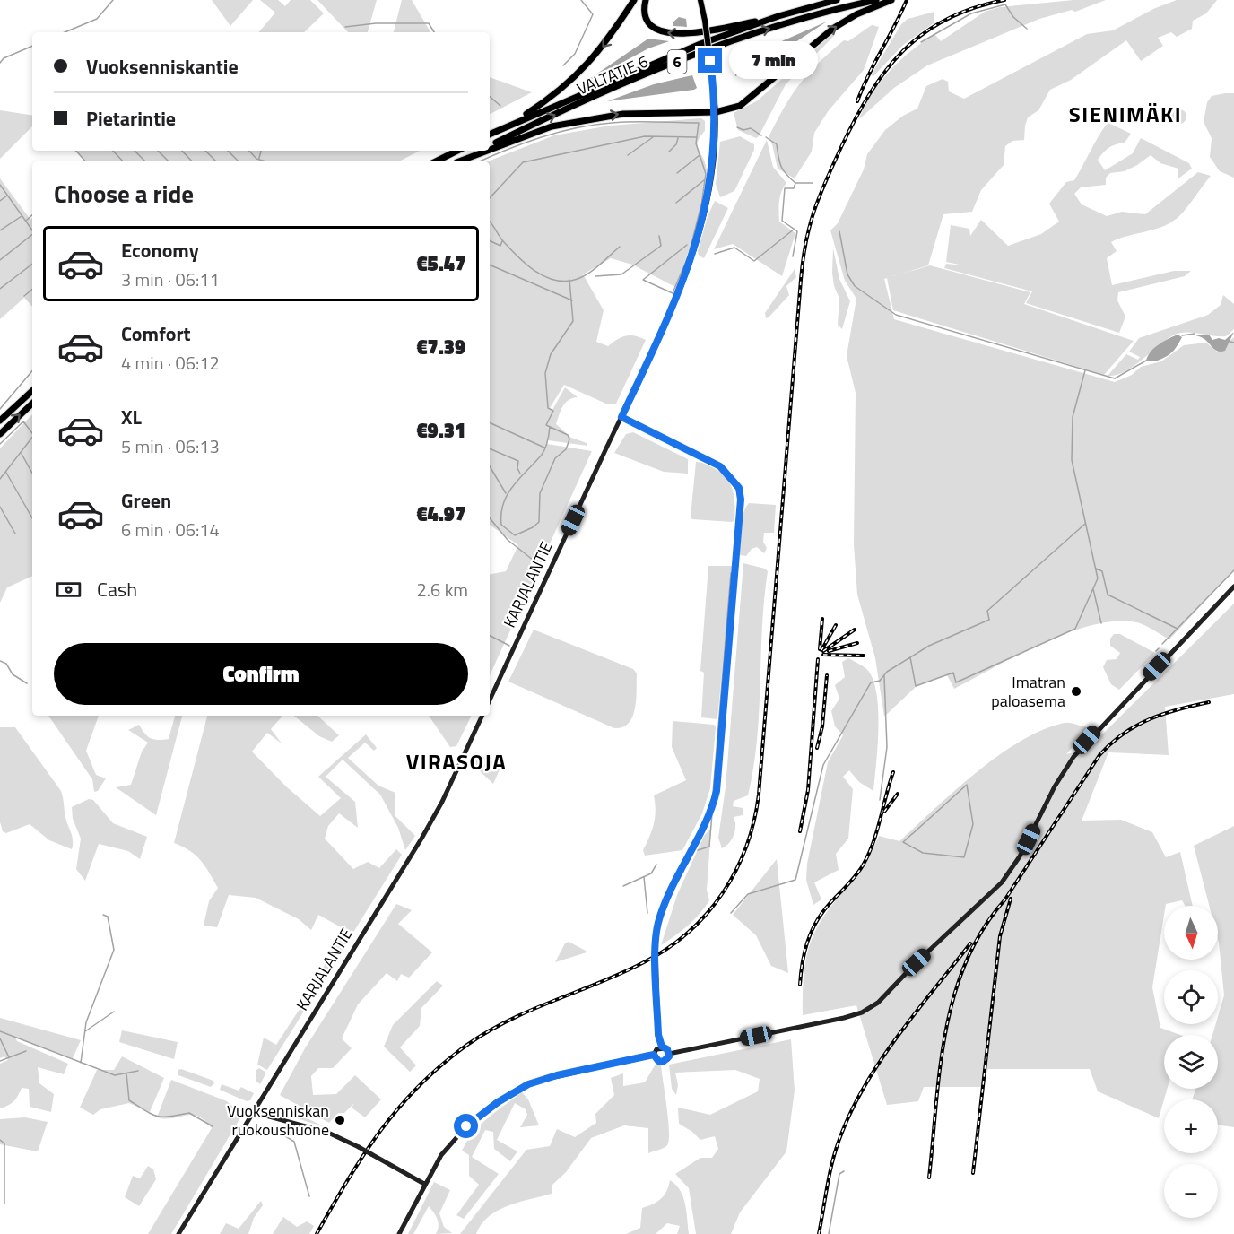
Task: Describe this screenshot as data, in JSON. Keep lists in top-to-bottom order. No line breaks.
{"streets":{"highway":["6","VALTATIE 6"],"street":["KARJALANTIE"]},"districts":["SIENIMÄKI","VIRASOJA"],"places":["Imatran paloasema","Vuoksenniskan ruokoushuone"],"north":"bottom","page":{"banner":["Vuoksenniskantie","Pietarintie"],"bubble":"7 min","heading":"Choose a ride","list":[{"name":"Economy","note":"3 min · 06:11","value":"€5.47"},{"name":"Comfort","note":"4 min · 06:12","value":"€7.39"},{"name":"XL","note":"5 min · 06:13","value":"€9.31"},{"name":"Green","note":"6 min · 06:14","value":"€4.97"}],"pay":["Cash","2.6 km"],"buttons":"Confirm","map_buttons":["+","−"]}}
